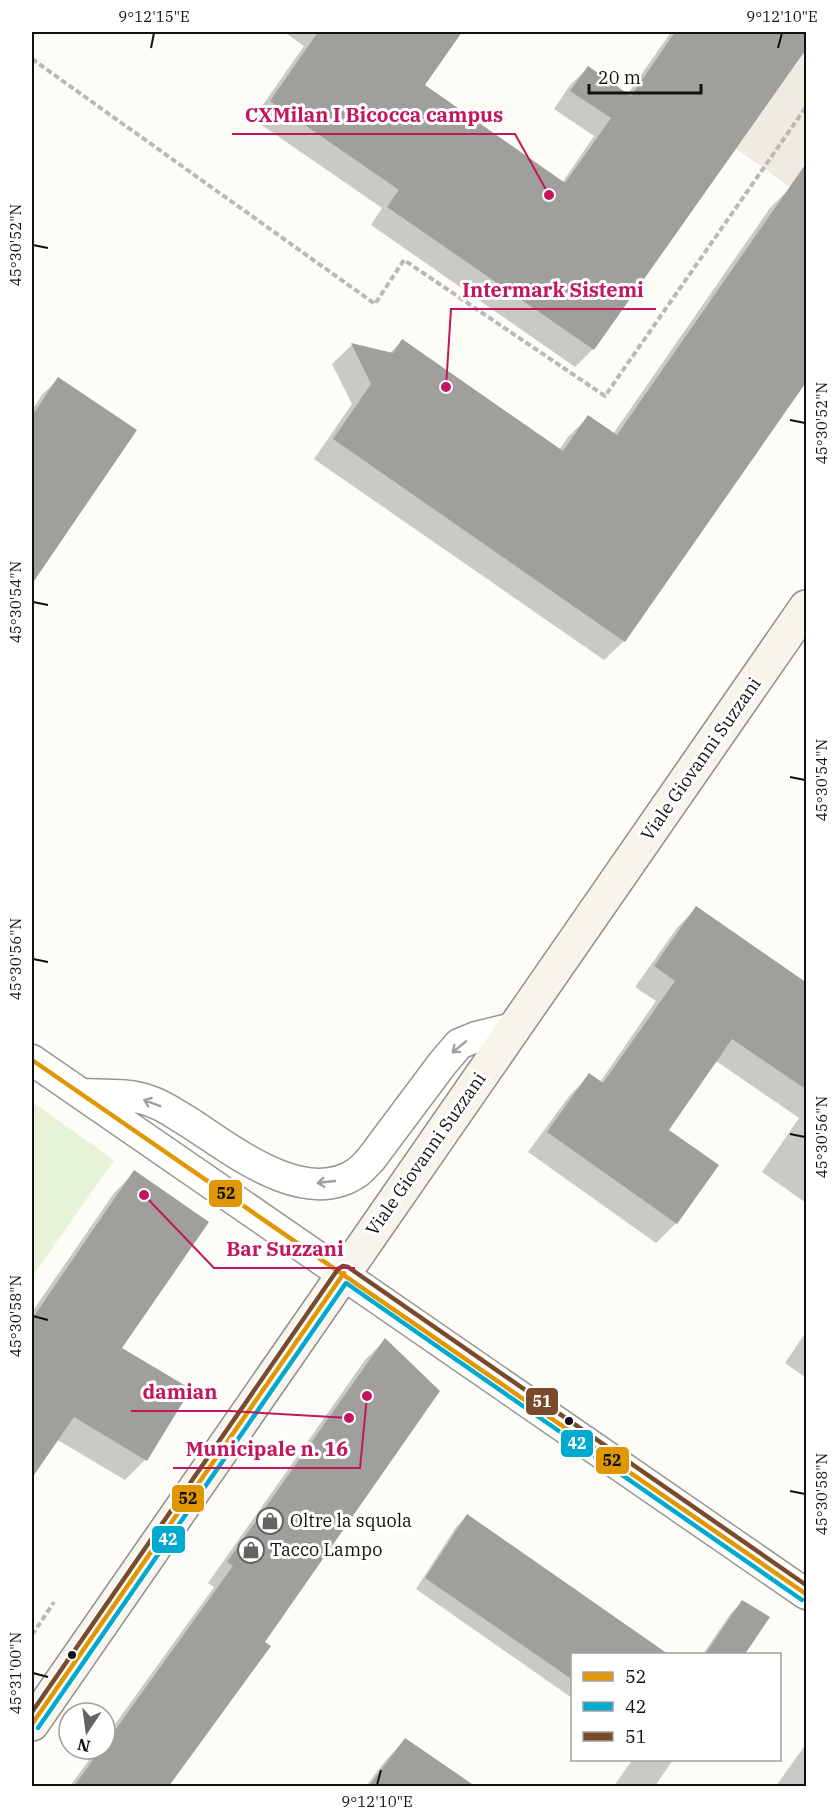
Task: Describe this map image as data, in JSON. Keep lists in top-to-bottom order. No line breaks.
{"streets":{"street":["Viale Giovanni Suzzani"]},"places":{"other":["CXMilan I Bicocca campus","Intermark Sistemi","Bar Suzzani","Municipale n. 16","damian"],"shop":["Oltre la squola","Tacco Lampo"]},"lines":["transit line 52","transit line 51","transit line 42"],"legend":["52","42","51"],"scale_bar":"20 m","north":"bottom","coordinates":["9°12'15\"E","9°12'10\"E","45°30'52\"N","45°30'54\"N","45°30'56\"N","45°30'58\"N","45°31'00\"N"]}
